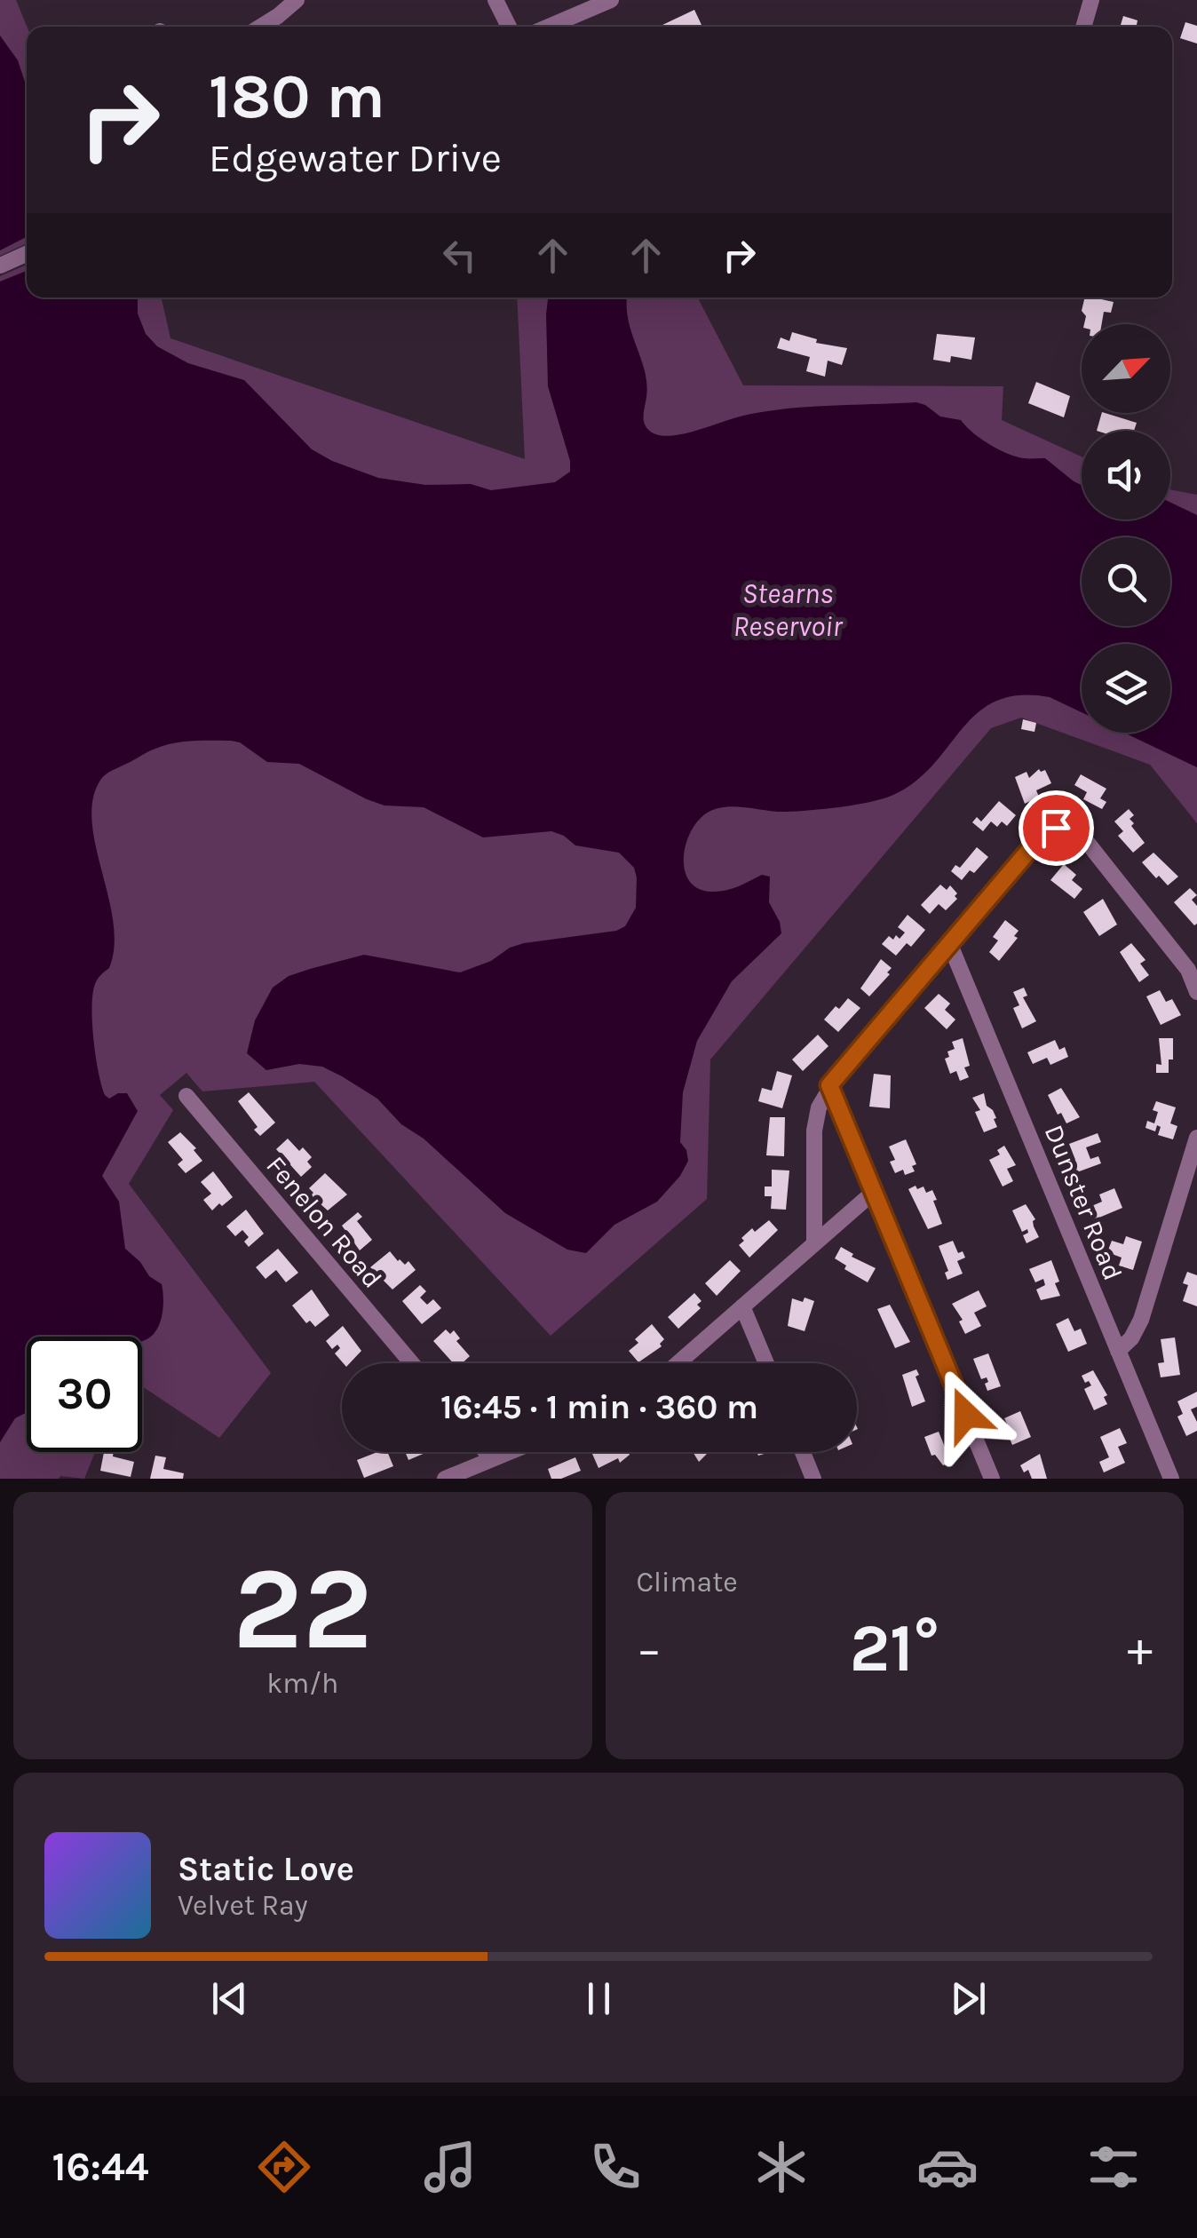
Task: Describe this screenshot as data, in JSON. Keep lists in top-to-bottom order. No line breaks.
{"streets":{"street":["Dunster Road","Fenelon Road"]},"water":["Stearns Reservoir"],"north":"top right","page":{"turn":["180 m","Edgewater Drive"],"limit":"30","trip":"16:45 · 1 min · 360 m","tile":[["22","km/h"],"Climate"],"heat":["−","21°","+"],"song":["Static Love","Velvet Ray"],"tabs":"16:44"}}
